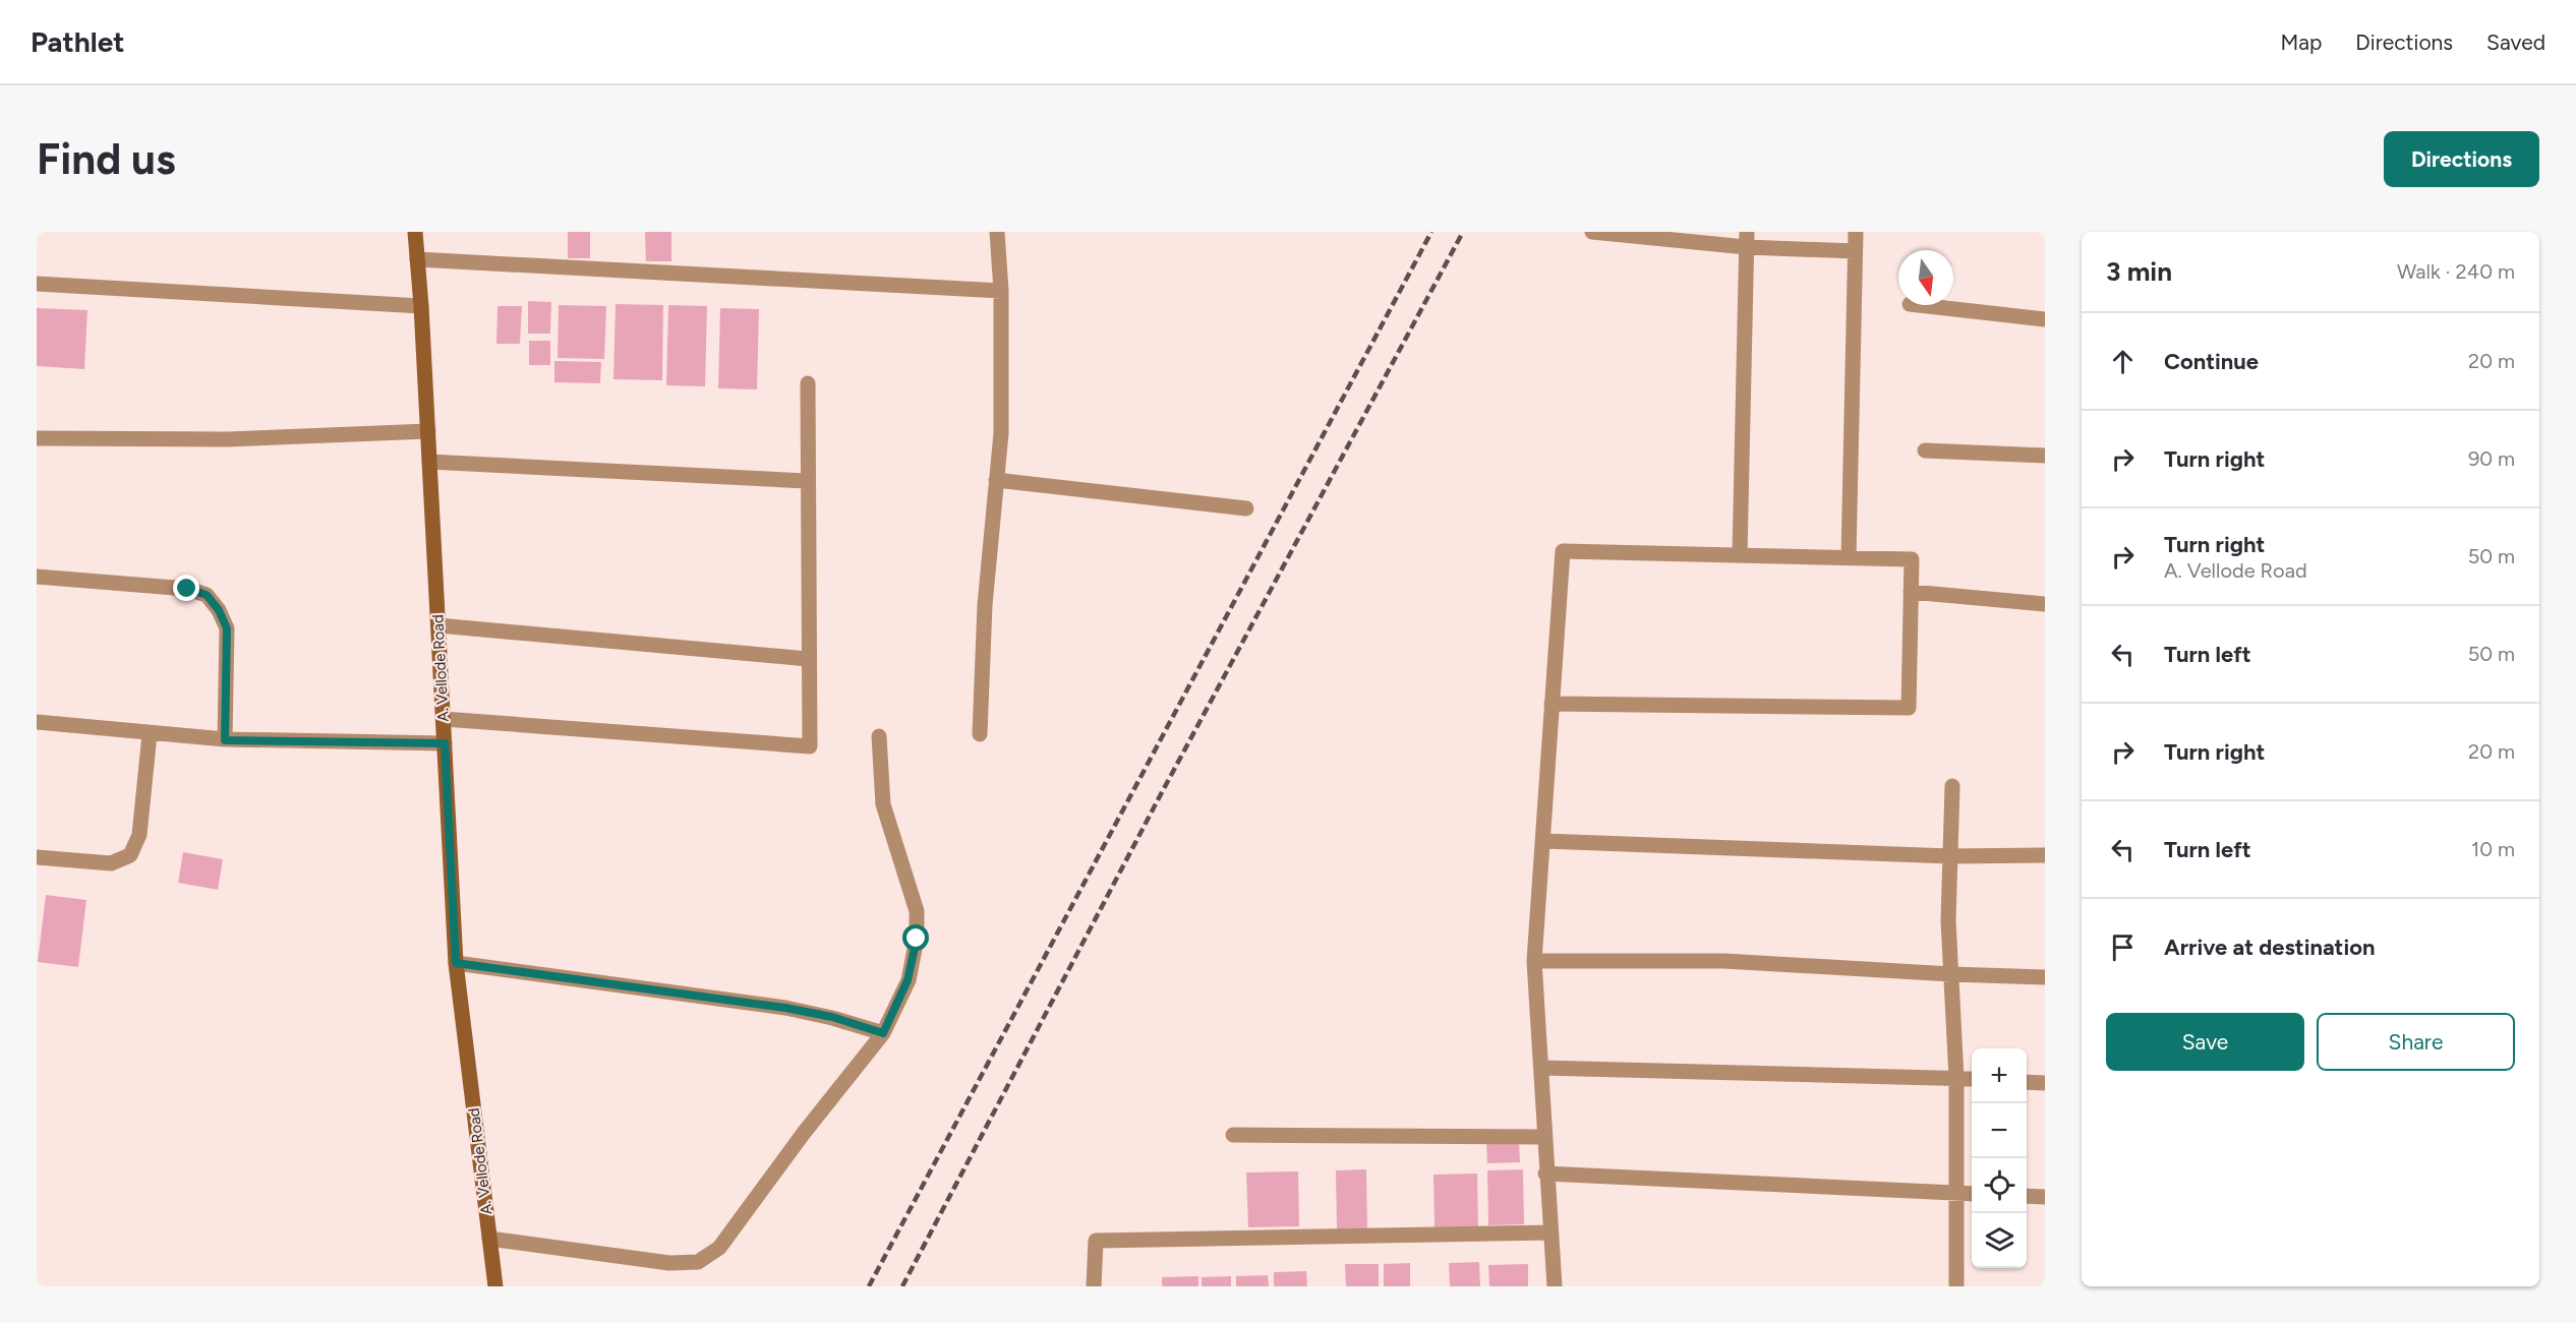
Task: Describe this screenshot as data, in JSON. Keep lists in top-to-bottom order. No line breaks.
{"streets":{"main road":["A. Vellode Road"]},"north":"bottom","page":{"header":"Pathlet","nav":["Map","Directions","Saved"],"buttons":["Directions",["Save","Share"]],"title":"Find us","heading":["3 min","Walk · 240 m"],"list":[["Continue","20 m"],["Turn right","90 m"],["Turn right","A. Vellode Road","50 m"],["Turn left","50 m"],["Turn right","20 m"],["Turn left","10 m"],"Arrive at destination"],"map_buttons":["+","−"]}}
